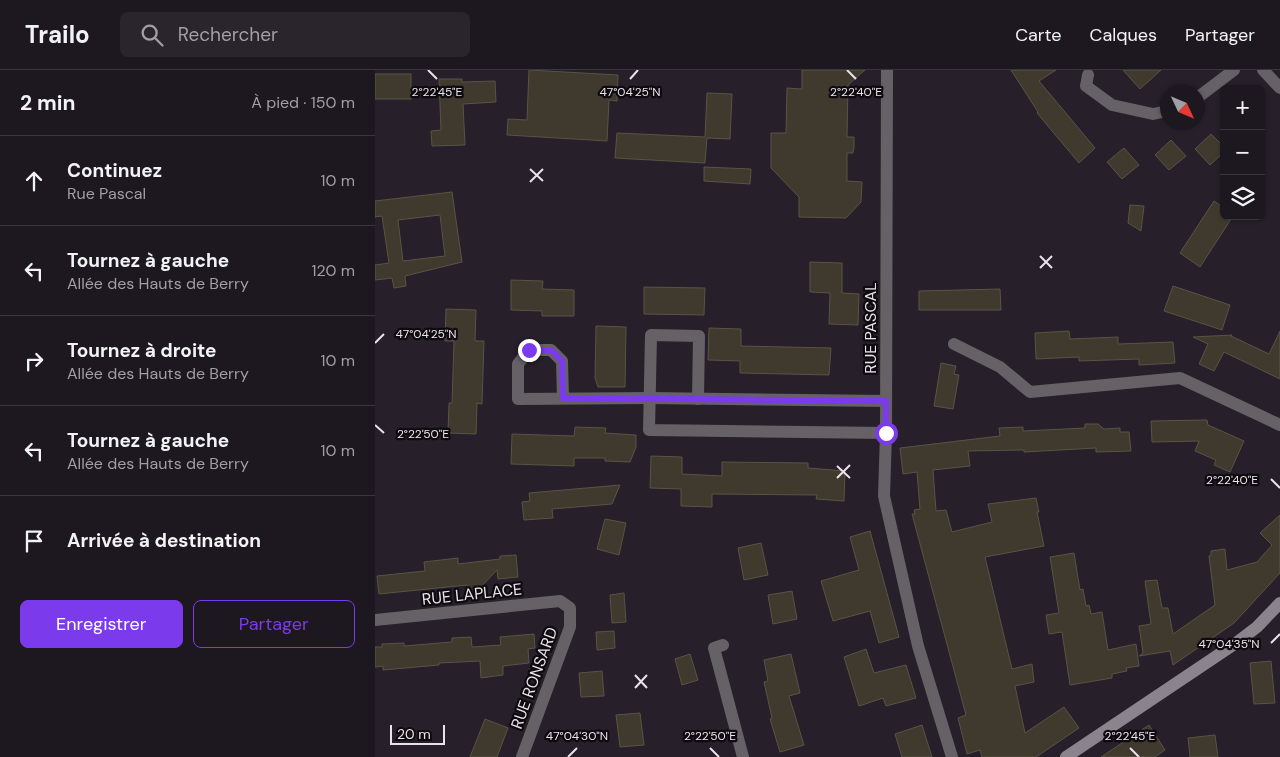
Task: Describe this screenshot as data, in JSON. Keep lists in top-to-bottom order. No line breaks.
{"streets":{"street":["RUE PASCAL","RUE LAPLACE","RUE RONSARD"]},"crossings":[["RUE LAPLACE","RUE RONSARD"]],"scale_bar":"20 m","north":"bottom right","page":{"header":"Trailo","search":"Rechercher","nav":["Carte","Calques","Partager"],"heading":["2 min","À pied · 150 m"],"map_buttons":["+","−"],"list":[["Continuez","Rue Pascal","10 m"],["Tournez à gauche","Allée des Hauts de Berry","120 m"],["Tournez à droite","Allée des Hauts de Berry","10 m"],["Tournez à gauche","Allée des Hauts de Berry","10 m"],"Arrivée à destination"],"buttons":["Enregistrer","Partager"],"scale":"20 m"},"coordinates":["2°22'45\"E","2°22'40\"E","47°04'25\"N","2°22'50\"E","47°04'35\"N","47°04'30\"N"]}
